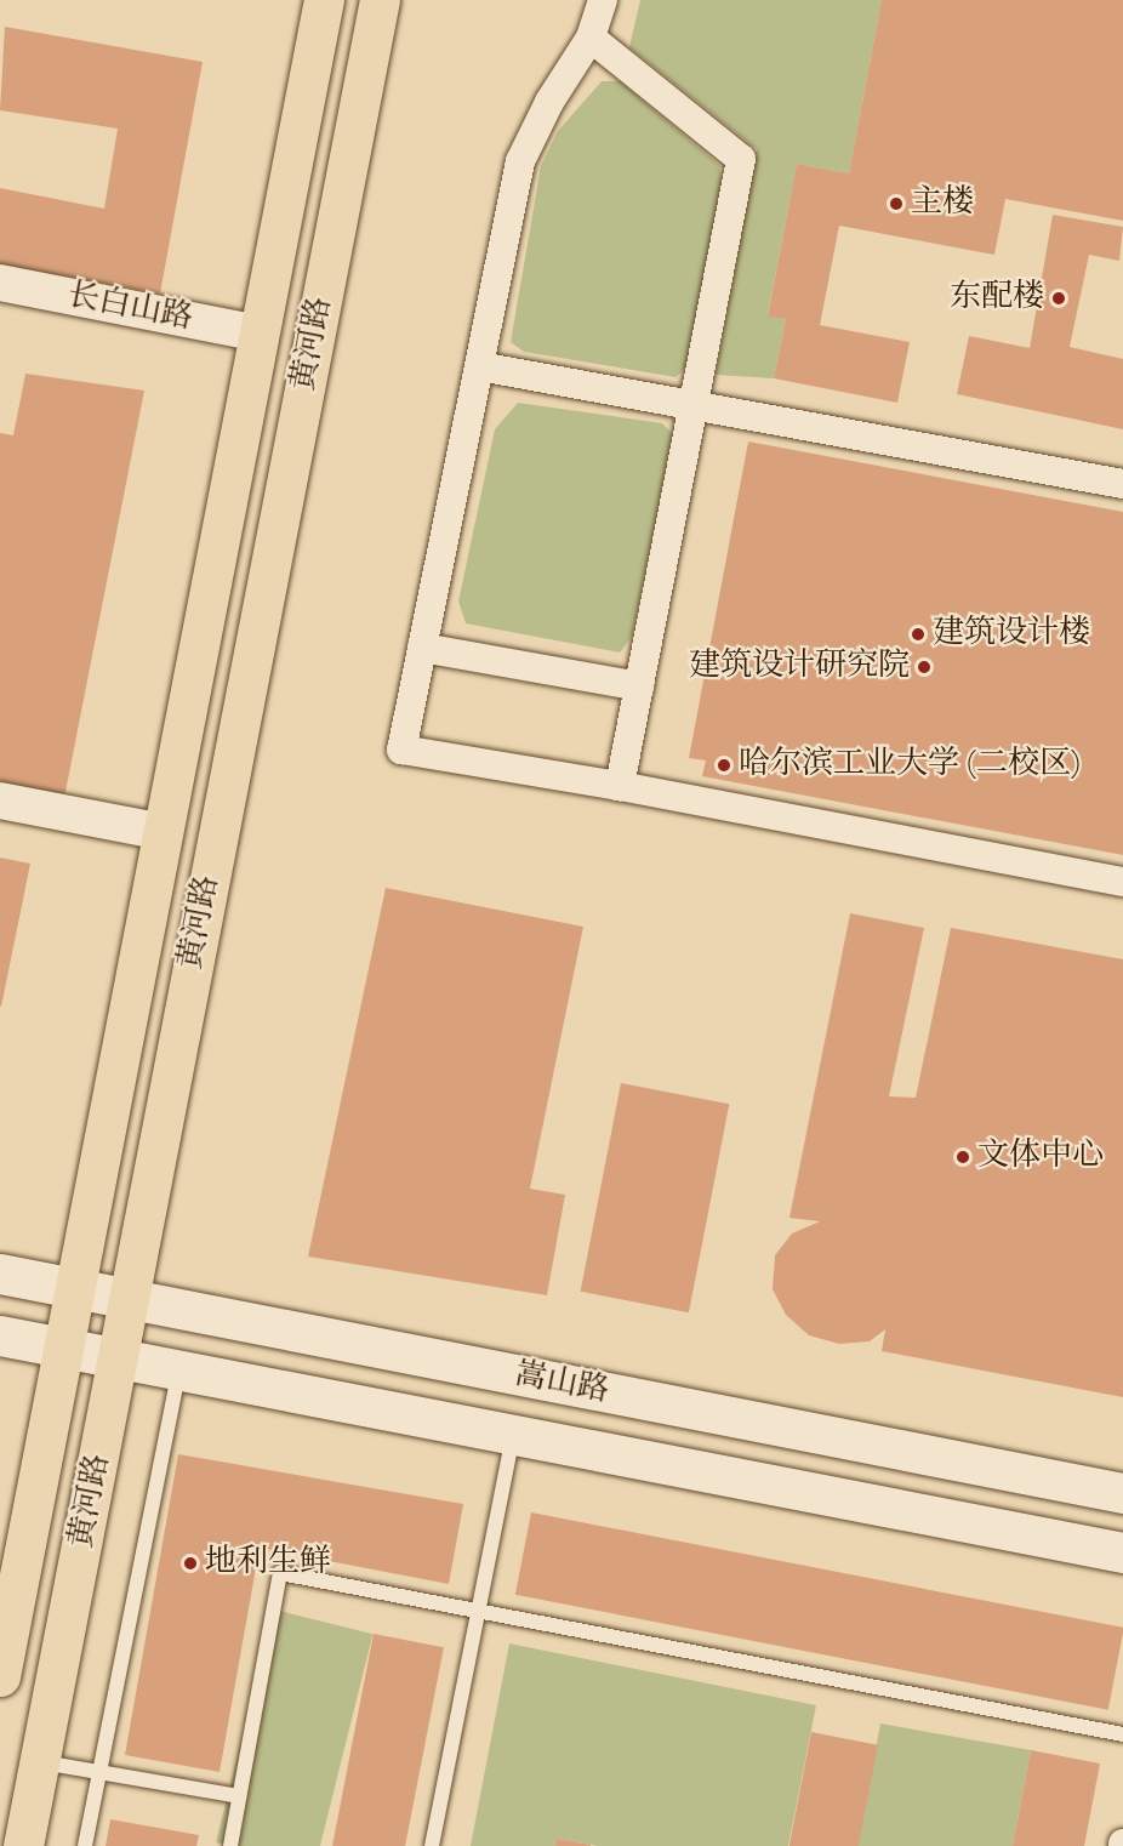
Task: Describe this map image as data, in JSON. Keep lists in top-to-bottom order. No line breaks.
{"streets":{"main road":["黄河路","嵩山路"],"street":["长白山路"]},"crossings":[["长白山路","黄河路"],["黄河路","嵩山路"]],"places":["主楼","东配楼","建筑设计楼","建筑设计研究院","哈尔滨工业大学 (二校区)","文体中心","地利生鲜"]}
